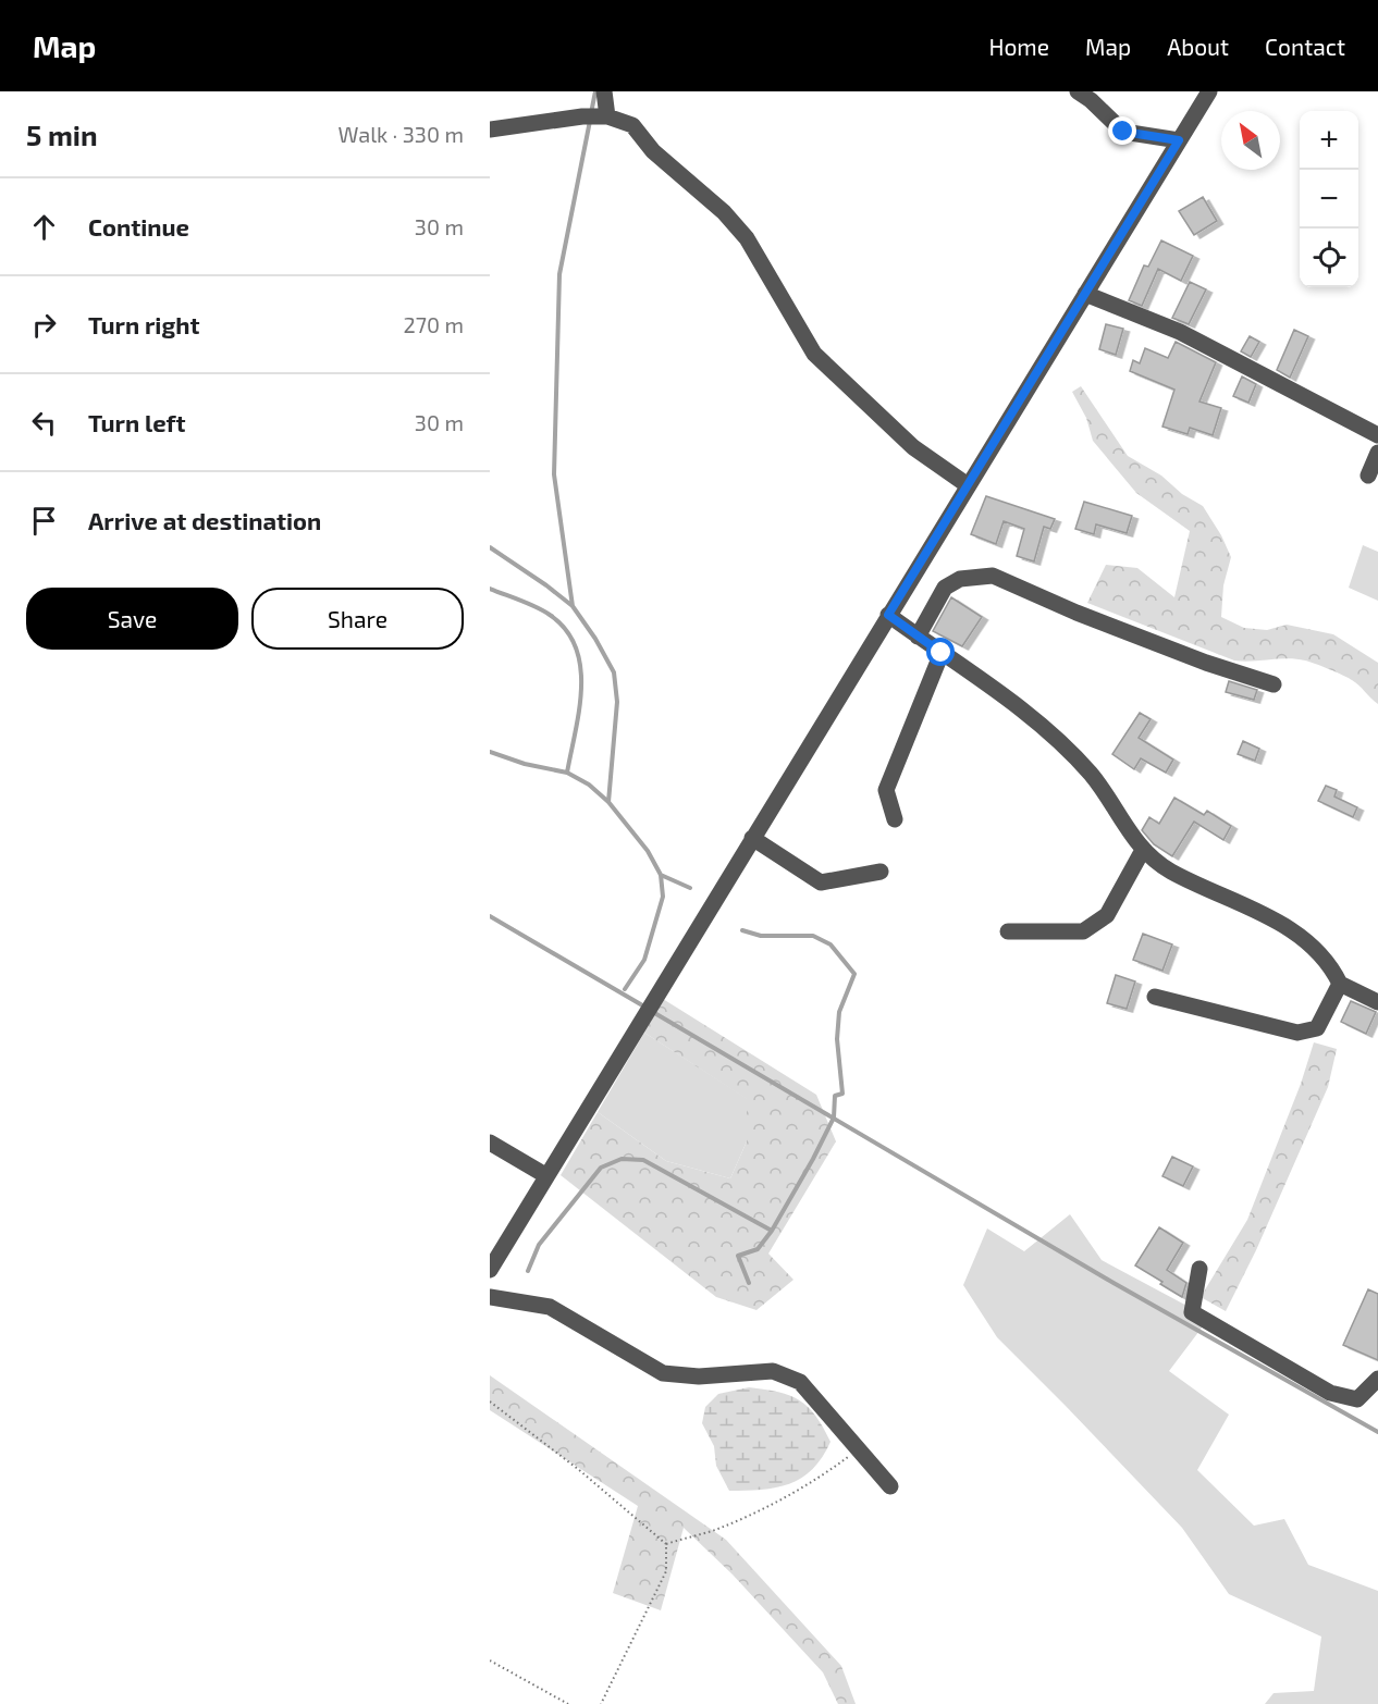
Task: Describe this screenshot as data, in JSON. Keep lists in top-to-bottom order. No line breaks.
{"north":"top left","page":{"header":"Map","nav":["Home","Map","About","Contact"],"heading":["5 min","Walk · 330 m"],"map_buttons":["+","−"],"list":[["Continue","30 m"],["Turn right","270 m"],["Turn left","30 m"],"Arrive at destination"],"buttons":["Save","Share"]}}
